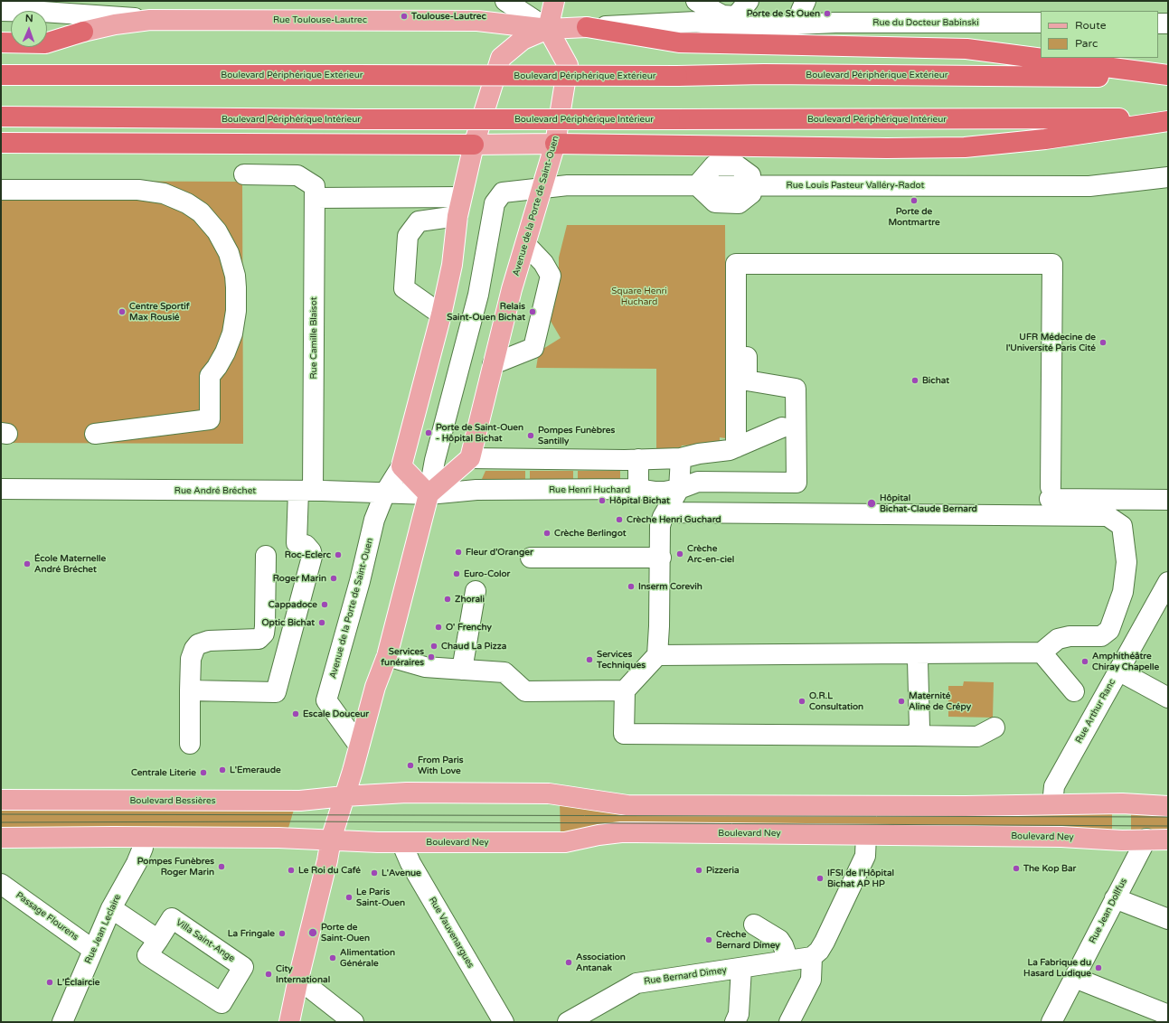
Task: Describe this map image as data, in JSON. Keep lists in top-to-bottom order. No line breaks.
{"streets":{"highway":["Boulevard Périphérique Extérieur","Boulevard Périphérique Intérieur"],"main road":["Rue Toulouse-Lautrec","Avenue de la Porte de Saint-Ouen","Boulevard Bessières","Boulevard Ney"],"street":["Rue du Docteur Babinski","Rue Louis Pasteur Valléry-Radot","Rue Camille Blaisot","Rue Henri Huchard","Rue André Bréchet","Rue Arthur Ranc","Rue Jean Dollfus","Passage Flourens","Rue Jean Leclaire","Rue Vauvenargues","Villa Saint-Ange","Rue Bernard Dimey"]},"crossings":[["Rue Toulouse-Lautrec","Avenue de la Porte de Saint-Ouen"],["Rue Louis Pasteur Valléry-Radot","Avenue de la Porte de Saint-Ouen"],["Rue Louis Pasteur Valléry-Radot","Rue Henri Huchard"],["Rue Louis Pasteur Valléry-Radot","Rue André Bréchet"],["Avenue de la Porte de Saint-Ouen","Rue André Bréchet"],["Rue Camille Blaisot","Rue André Bréchet"],["Rue Henri Huchard","Rue André Bréchet"],["Boulevard Ney","Rue Jean Dollfus"],["Boulevard Ney","Rue Vauvenargues"],["Passage Flourens","Rue Jean Leclaire"]],"parks":["Square Henri Huchard"],"places":["Porte de St Ouen","Toulouse-Lautrec","Porte de Montmartre","Centre Sportif Max Rousié","Relais Saint-Ouen Bichat","UFR Médecine de l'Université Paris Cité","Bichat","Porte de Saint-Ouen - Hôpital Bichat","Pompes Funèbres Santilly","Hôpital Bichat","Hôpital Bichat-Claude Bernard","Crèche Henri Guchard","Crèche Berlingot","Fleur d’Oranger","Crèche Arc-en-ciel","Roc-Eclerc","École Maternelle André Bréchet","Euro-Color","Roger Marin","Inserm Corevih","Zhorali","Cappadoce","Optic Bichat","O' Frenchy","Chaud La Pizza","Services funéraires","Services Techniques","Amphithéâtre Chiray Chapelle","O.R.L Consultation","Maternité Aline de Crépy","Escale Douceur","From Paris With Love","L'Emeraude","Centrale Literie","Pompes Funèbres Roger Marin","The Kop Bar","Le Roi du Café","Pizzeria","L'Avenue","IFSI de l'Hôpital Bichat AP HP","Le Paris Saint-Ouen","Porte de Saint-Ouen","La Fringale","Crèche Bernard Dimey","Alimentation Générale","Association Antanak","La Fabrique du Hasard Ludique","City International","L’Éclaircie"],"legend":["Route","Parc"],"north":"top"}
